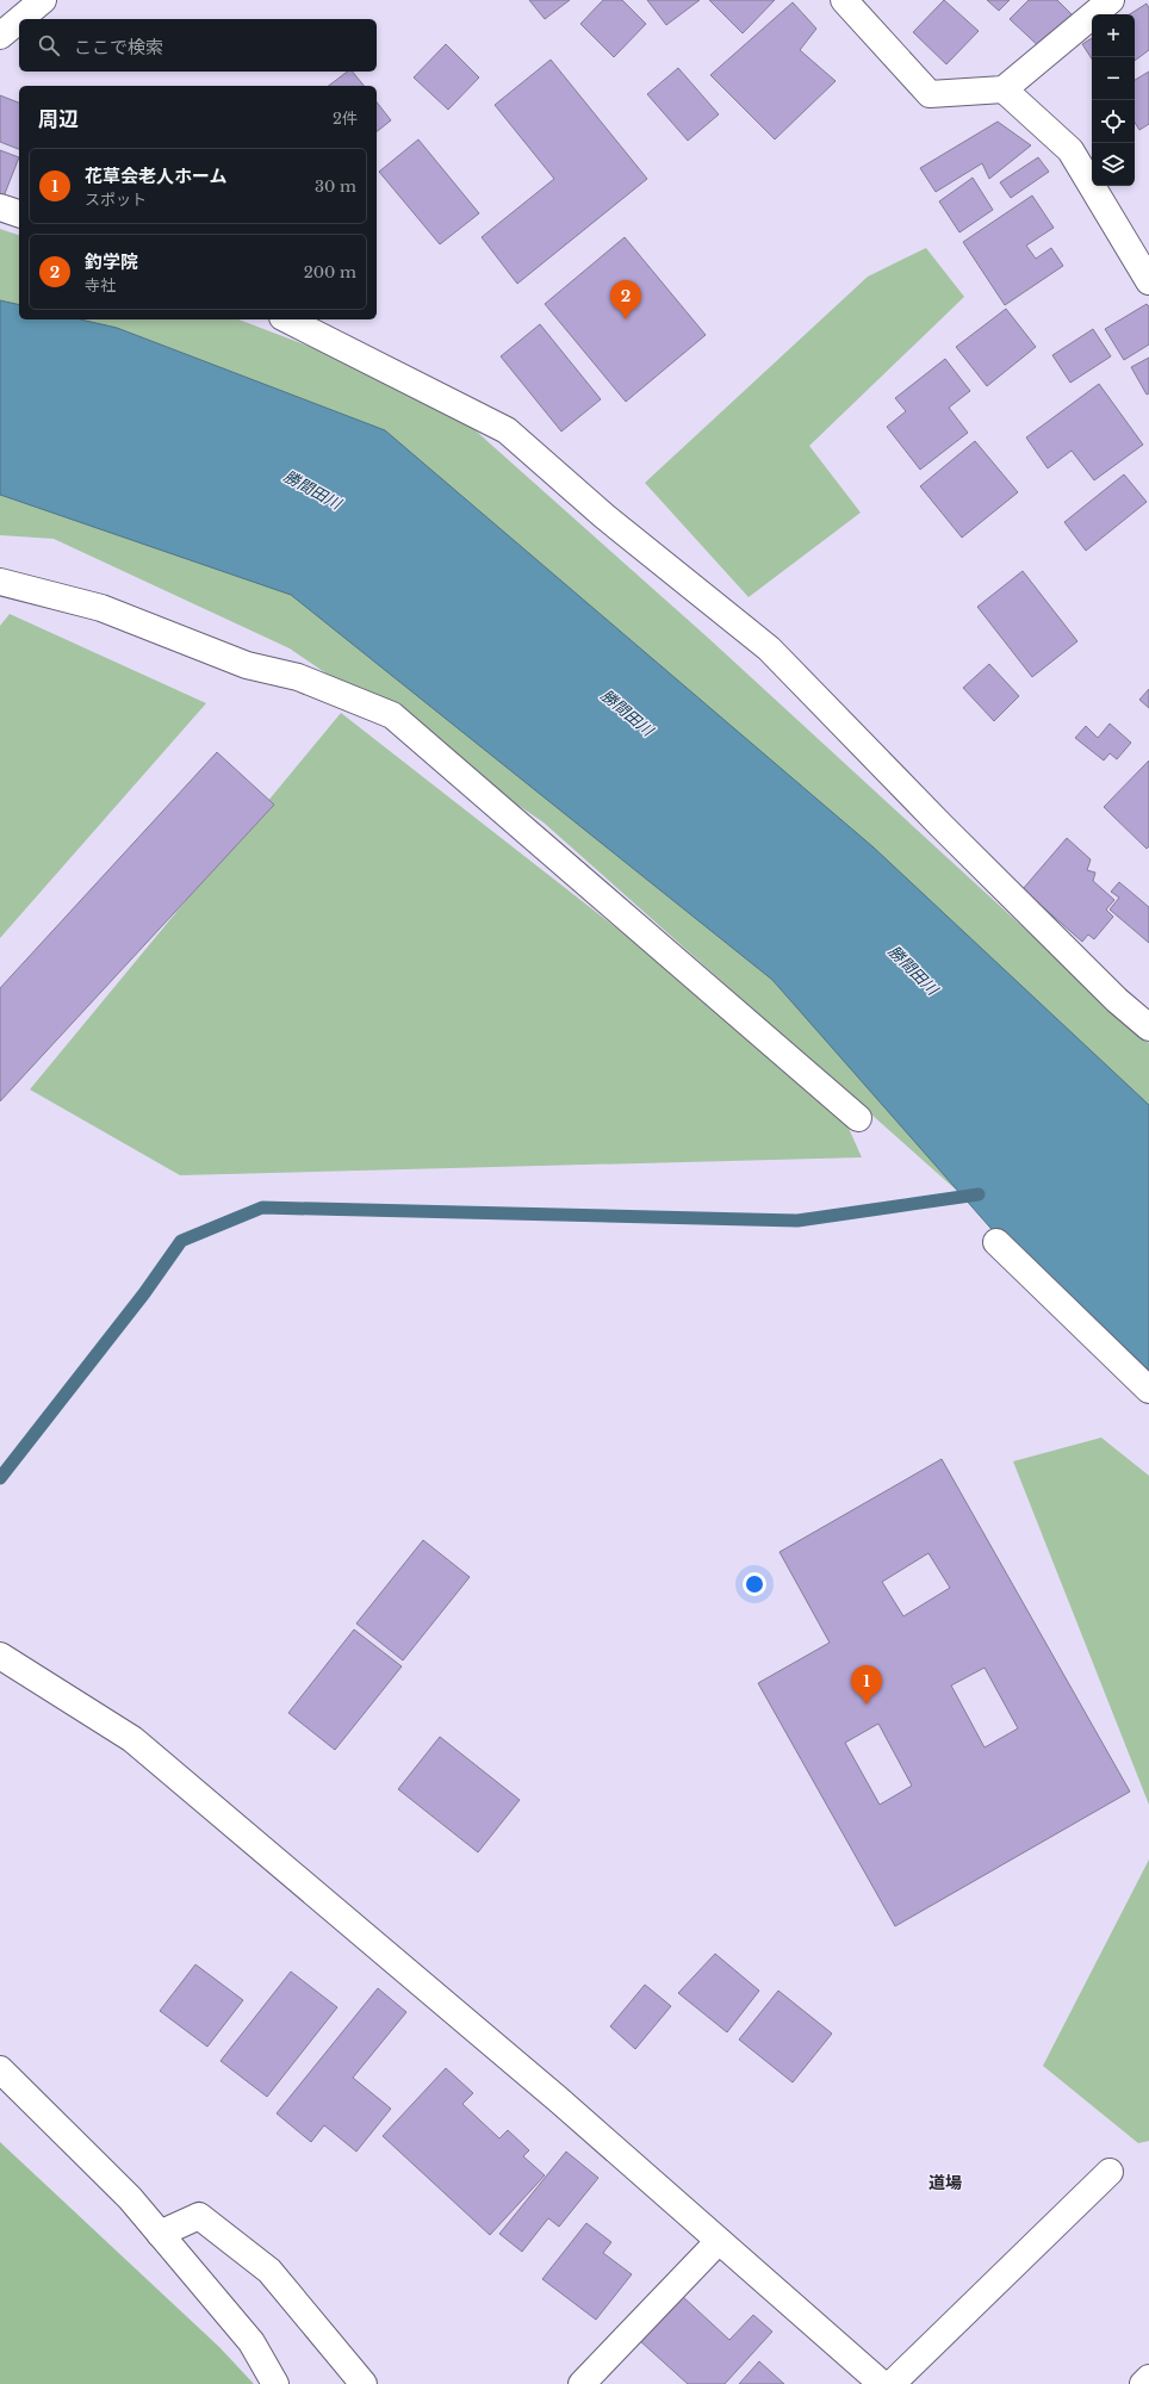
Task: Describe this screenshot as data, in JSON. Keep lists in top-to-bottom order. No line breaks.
{"districts":["道場"],"water":["勝間田川"],"page":{"map_buttons":["+","−"],"search":"ここで検索","heading":["周辺","2件"],"list":[{"mark":"1","name":"花草会老人ホーム","note":"スポット","value":"30 m"},{"mark":"2","name":"釣学院","note":"寺社","value":"200 m"}],"pins":["2","1"]}}
